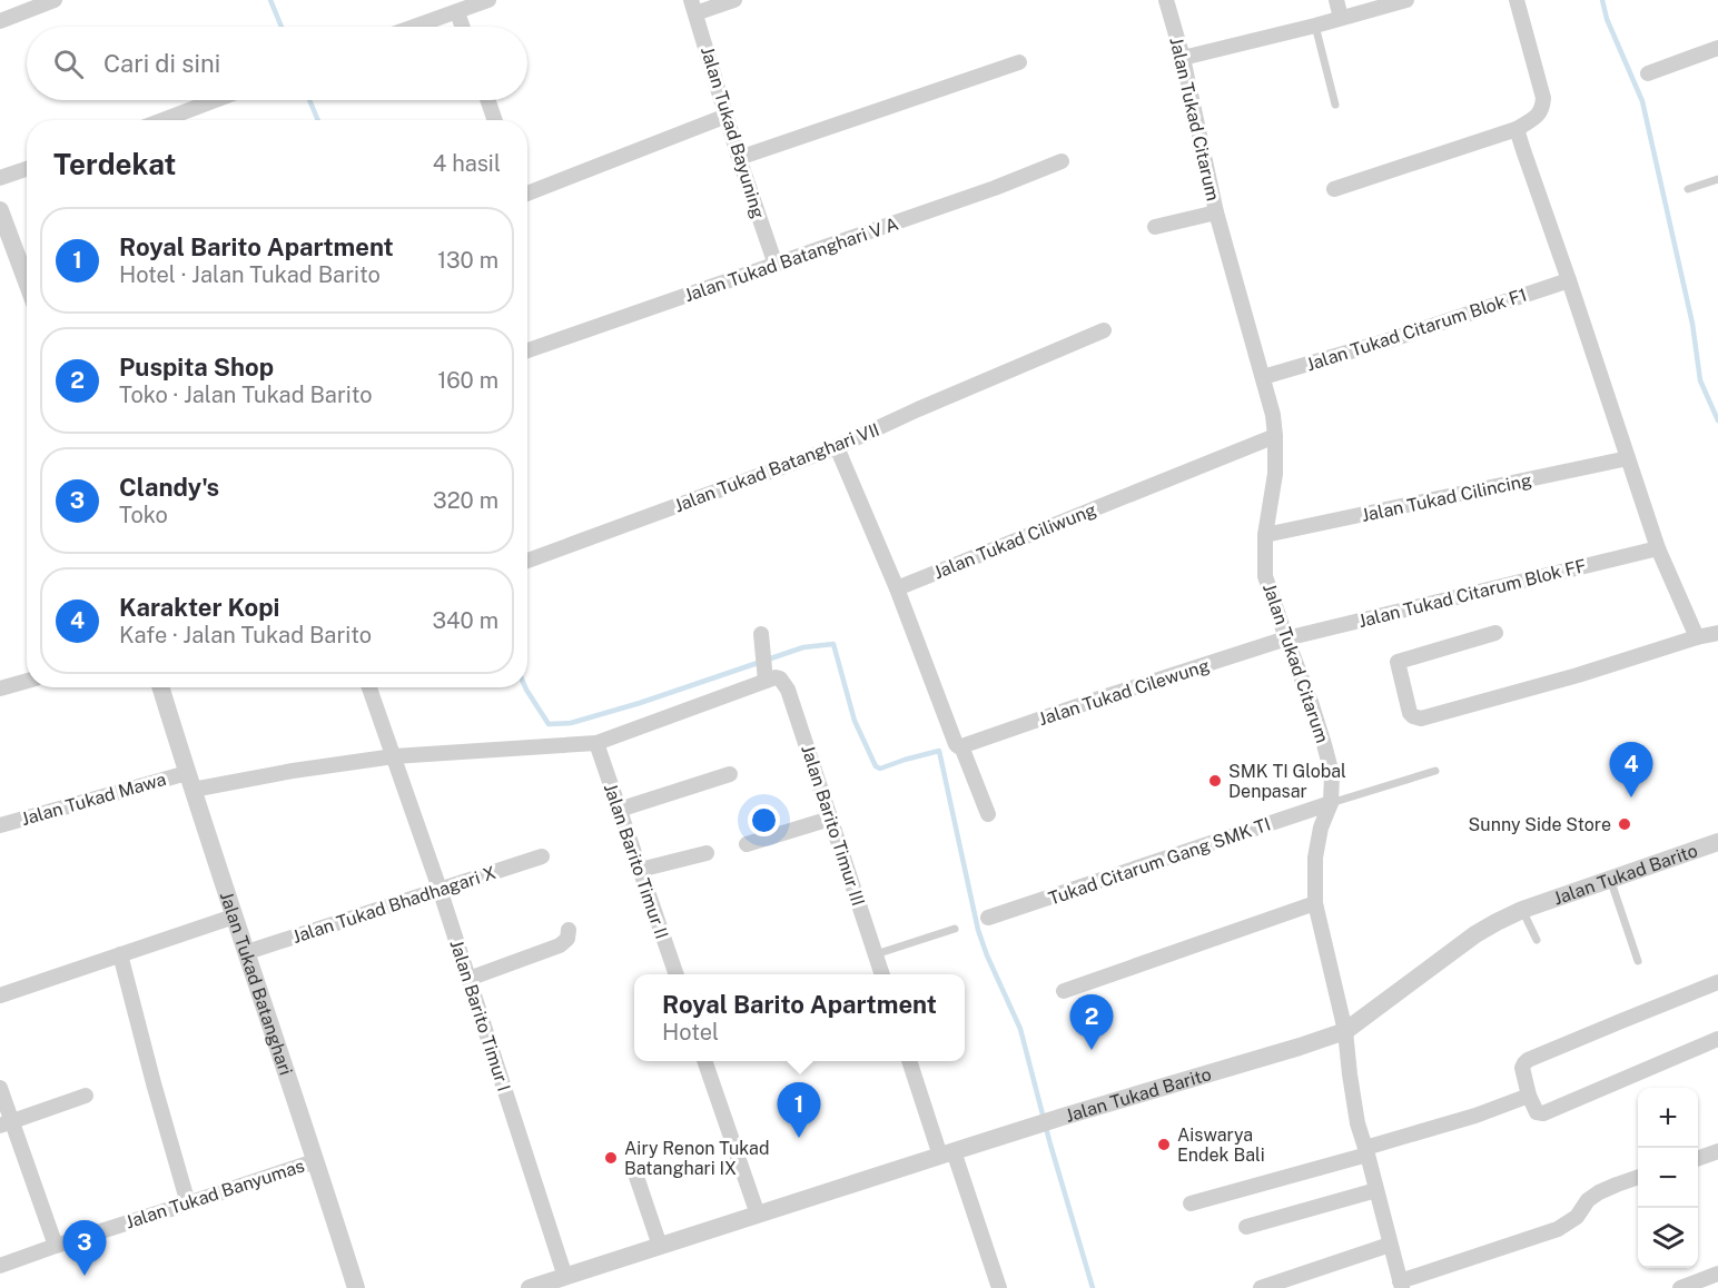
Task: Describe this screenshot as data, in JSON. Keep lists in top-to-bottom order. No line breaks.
{"streets":{"street":["Jalan Tukad Citarum","Jalan Tukad Bayuning","Jalan Tukad Batanghari V A","Jalan Tukad Citarum Blok F1","Jalan Tukad Batanghari VII","Jalan Tukad Cilincing","Jalan Tukad Ciliwung","Jalan Tukad Citarum Blok FF","Jalan Tukad Cilewung","Jalan Tukad Mawa","Jalan Barito Timur III","Jalan Barito Timur II","Tukad Citarum Gang SMK TI","Jalan Tukad Barito","Jalan Tukad Bhadhagari X","Jalan Tukad Batanghari","Jalan Barito Timur I","Jalan Tukad Banyumas"]},"crossings":[["Jalan Tukad Citarum","Jalan Tukad Citarum Blok F1"],["Jalan Tukad Citarum","Jalan Tukad Cilincing"],["Jalan Tukad Citarum","Jalan Tukad Ciliwung"],["Jalan Tukad Citarum","Jalan Tukad Citarum Blok FF"],["Jalan Tukad Citarum","Jalan Tukad Cilewung"],["Jalan Tukad Citarum","Tukad Citarum Gang SMK TI"],["Jalan Tukad Citarum","Jalan Tukad Barito"],["Jalan Tukad Bayuning","Jalan Tukad Batanghari V A"],["Jalan Tukad Citarum Blok FF","Jalan Tukad Cilewung"],["Jalan Tukad Mawa","Jalan Tukad Batanghari"],["Jalan Tukad Barito","Jalan Barito Timur I"],["Jalan Tukad Bhadhagari X","Jalan Tukad Batanghari"],["Jalan Tukad Bhadhagari X","Jalan Barito Timur I"],["Jalan Tukad Batanghari","Jalan Tukad Banyumas"]],"places":["SMK TI Global Denpasar","Sunny Side Store","Aiswarya Endek Bali","Airy Renon Tukad Batanghari IX"],"page":{"search":"Cari di sini","heading":["Terdekat","4 hasil"],"list":[{"mark":"1","name":"Royal Barito Apartment","note":"Hotel · Jalan Tukad Barito","value":"130 m"},{"mark":"2","name":"Puspita Shop","note":"Toko · Jalan Tukad Barito","value":"160 m"},{"mark":"3","name":"Clandy's","note":"Toko","value":"320 m"},{"mark":"4","name":"Karakter Kopi","note":"Kafe · Jalan Tukad Barito","value":"340 m"}],"pins":["4","2","1","3"],"popup":["Royal Barito Apartment","Hotel"],"map_buttons":["+","−"]}}
